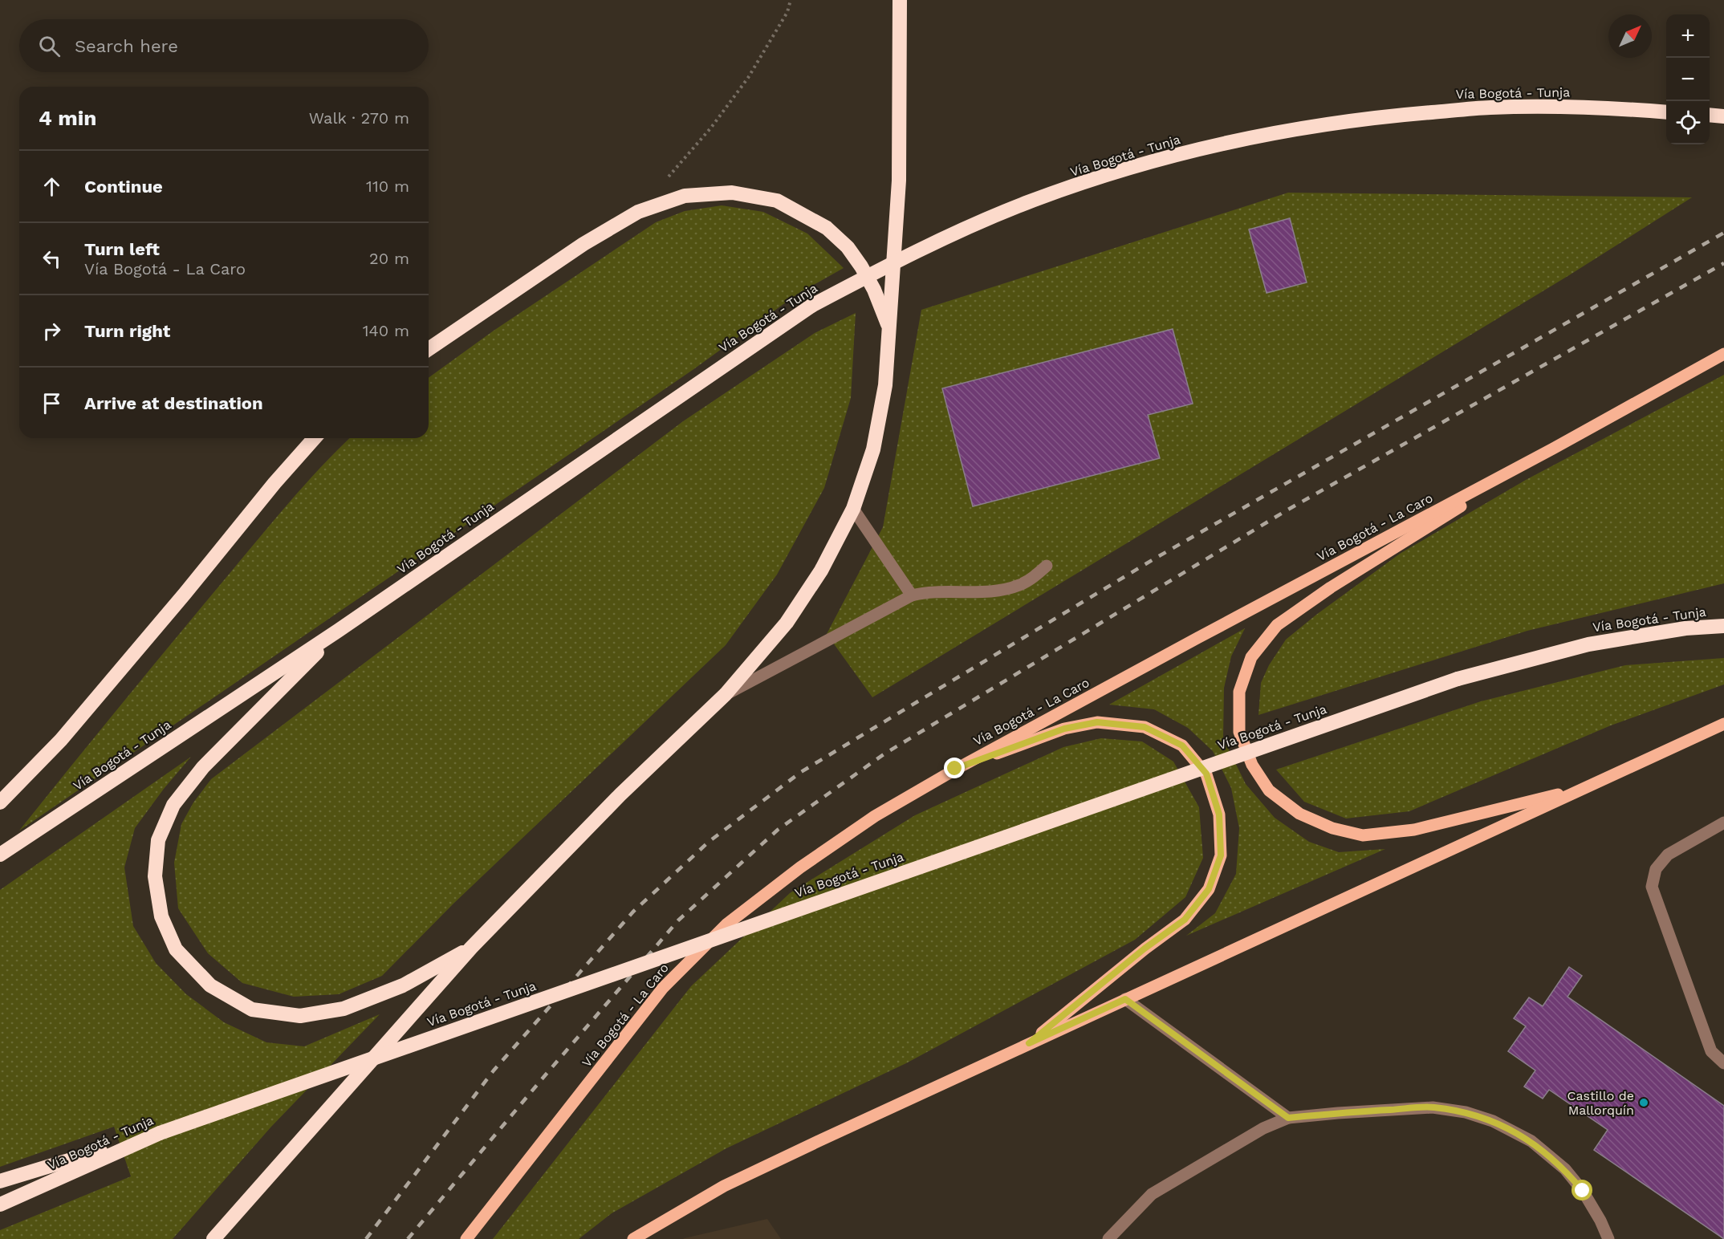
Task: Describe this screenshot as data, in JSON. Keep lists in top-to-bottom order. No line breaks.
{"streets":{"highway":["Vía Bogotá - Tunja"],"main road":["Vía Bogotá - La Caro"]},"places":["Castillo de Mallorquín"],"north":"top right","page":{"map_buttons":["+","−"],"search":"Search here","heading":["4 min","Walk · 270 m"],"list":[["Continue","110 m"],["Turn left","Vía Bogotá - La Caro","20 m"],["Turn right","140 m"],"Arrive at destination"]}}
